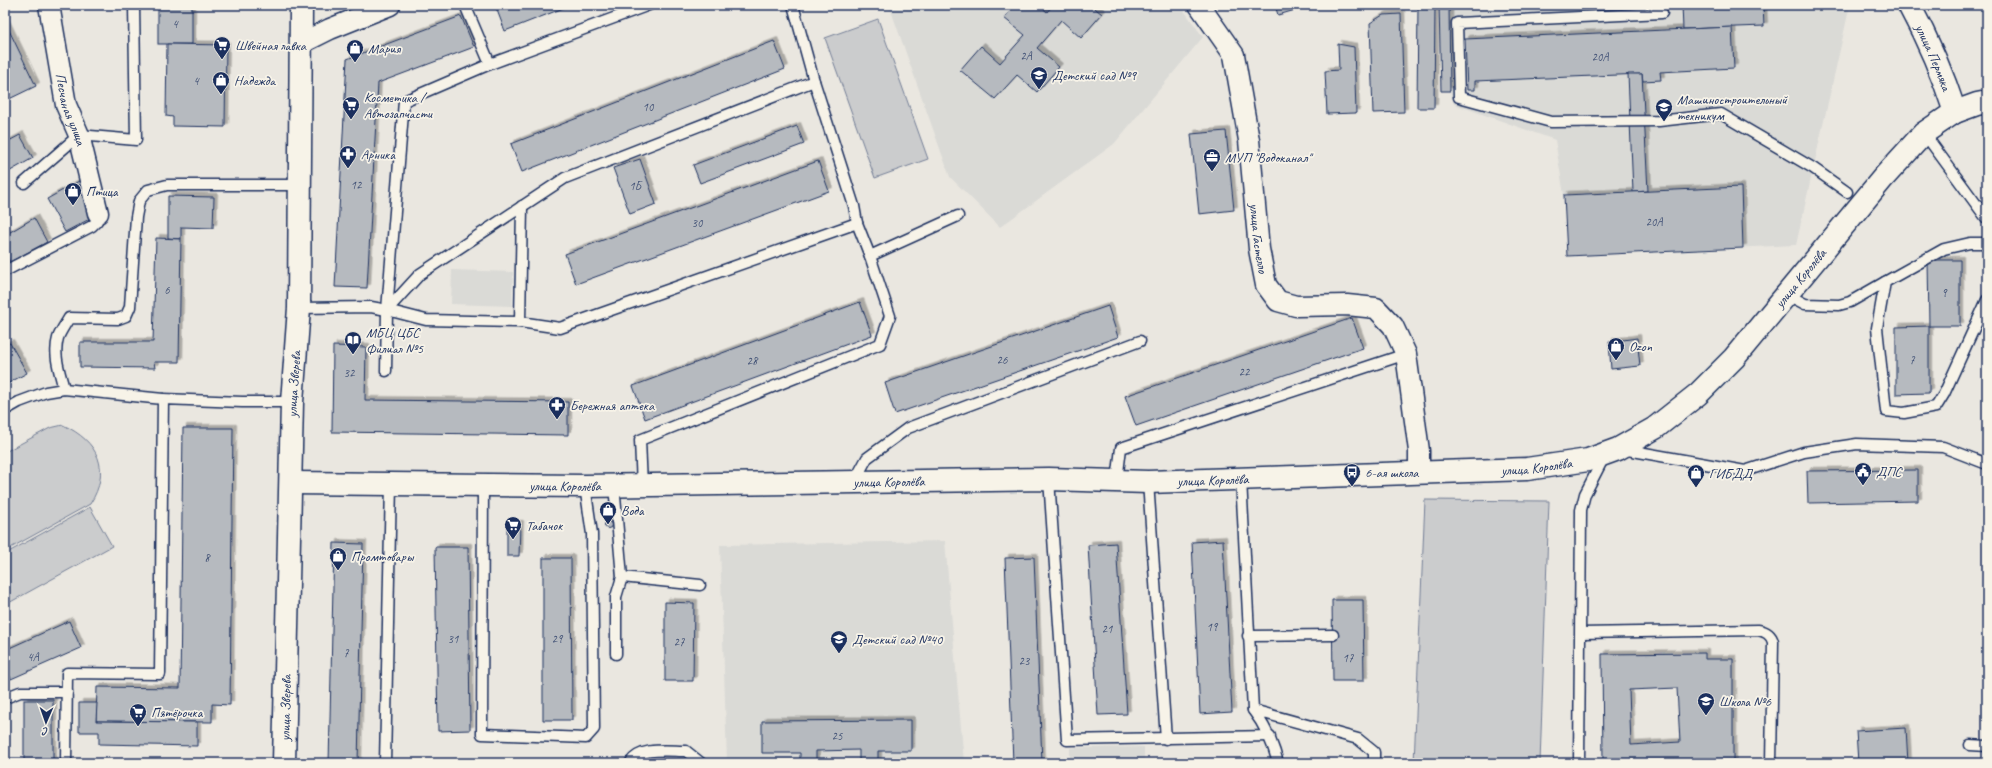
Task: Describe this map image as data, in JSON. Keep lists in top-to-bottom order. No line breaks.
{"streets":{"main road":["улица Пермяка","улица Королёва","улица Зверева"],"street":["Песчаная улица","улица Гастелло"]},"crossings":[["улица Пермяка","улица Королёва"],["улица Гастелло","улица Королёва"],["улица Королёва","улица Зверева"]],"places":{"supermarket":["Швейная лавка","Косметика / Автозапчасти","Табачок","Пятёрочка"],"shop":["Мария","Надежда","Птица","Ozon","ГИБДД","Вода","Промтовары"],"school or university":["Детский сад №9","Машиностроительный техникум","Детский сад №40","Школа №6"],"pharmacy":["Арника","Бережная аптека"],"office":["МУП \"Водоканал\""],"library":["МБЦ ЦБС Филиал №5"],"public building":["ДПС"],"bus stop":["6-ая школа"]},"house_numbers":["4","2А","20А","4","10","12","1Б","20А","30","6","9","26","7","28","22","32","8","19","21","31","29","27","7","4А","17","23","25"],"north":"bottom"}
